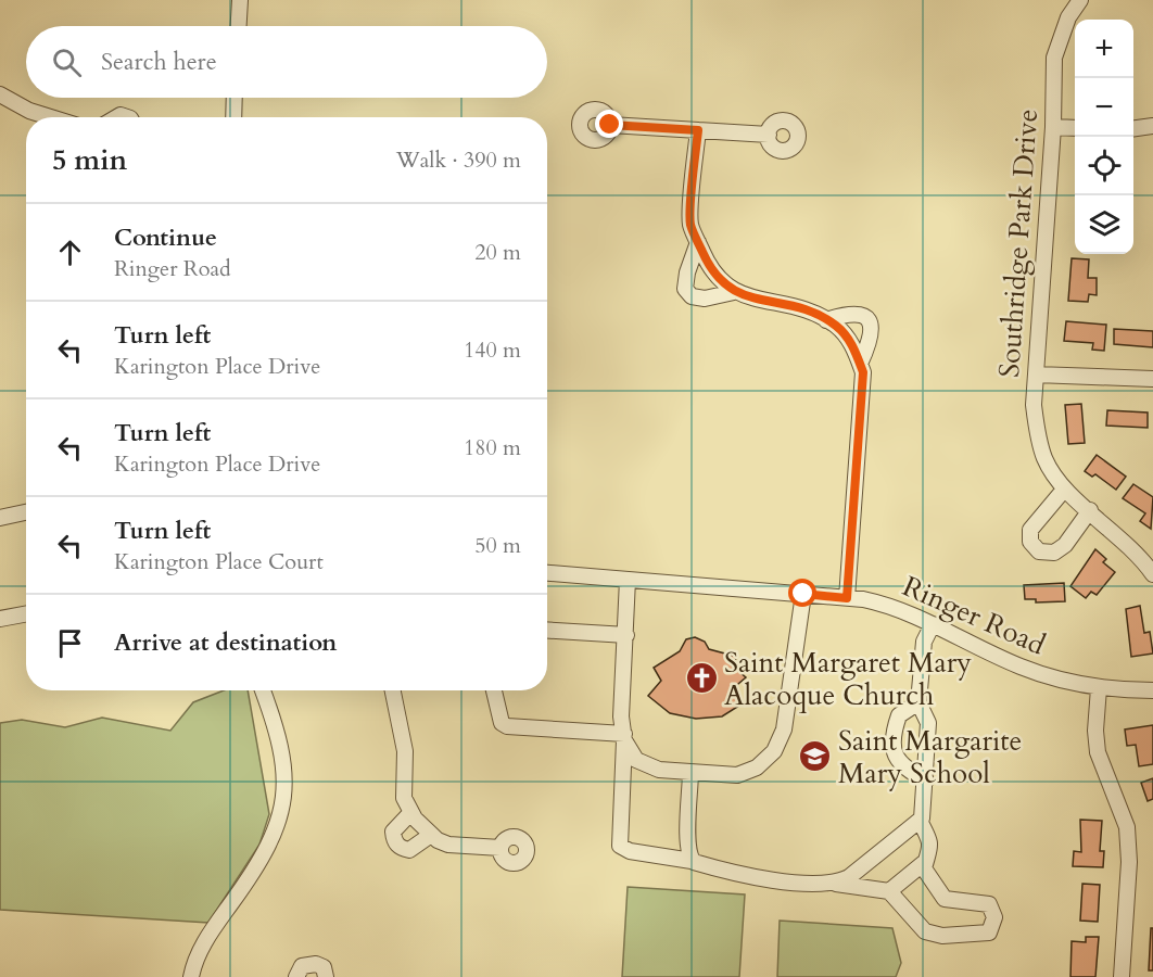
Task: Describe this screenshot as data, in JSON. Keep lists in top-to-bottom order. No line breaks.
{"streets":{"street":["Southridge Park Drive","Ringer Road"]},"places":{"church":["Saint Margaret Mary Alacoque Church"],"school or university":["Saint Margarite Mary School"]},"page":{"map_buttons":["+","−"],"search":"Search here","heading":["5 min","Walk · 390 m"],"list":[["Continue","Ringer Road","20 m"],["Turn left","Karington Place Drive","140 m"],["Turn left","Karington Place Drive","180 m"],["Turn left","Karington Place Court","50 m"],"Arrive at destination"]}}
